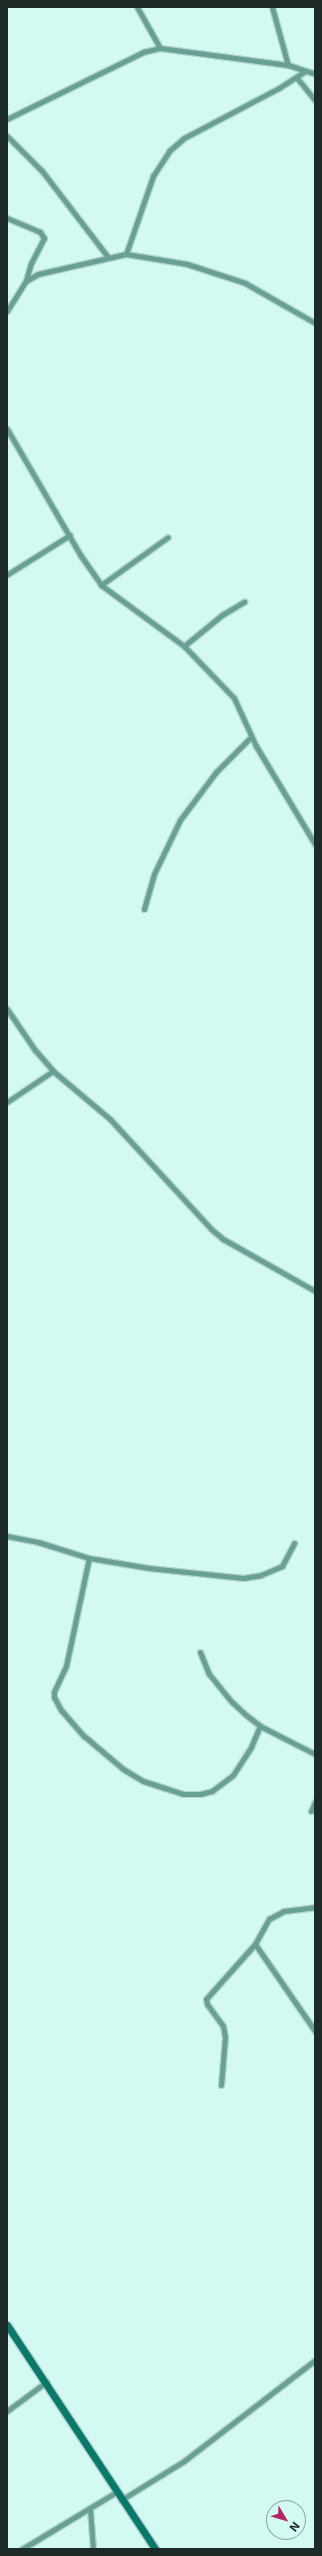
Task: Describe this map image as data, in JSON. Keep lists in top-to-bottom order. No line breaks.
{"north":"bottom right"}
